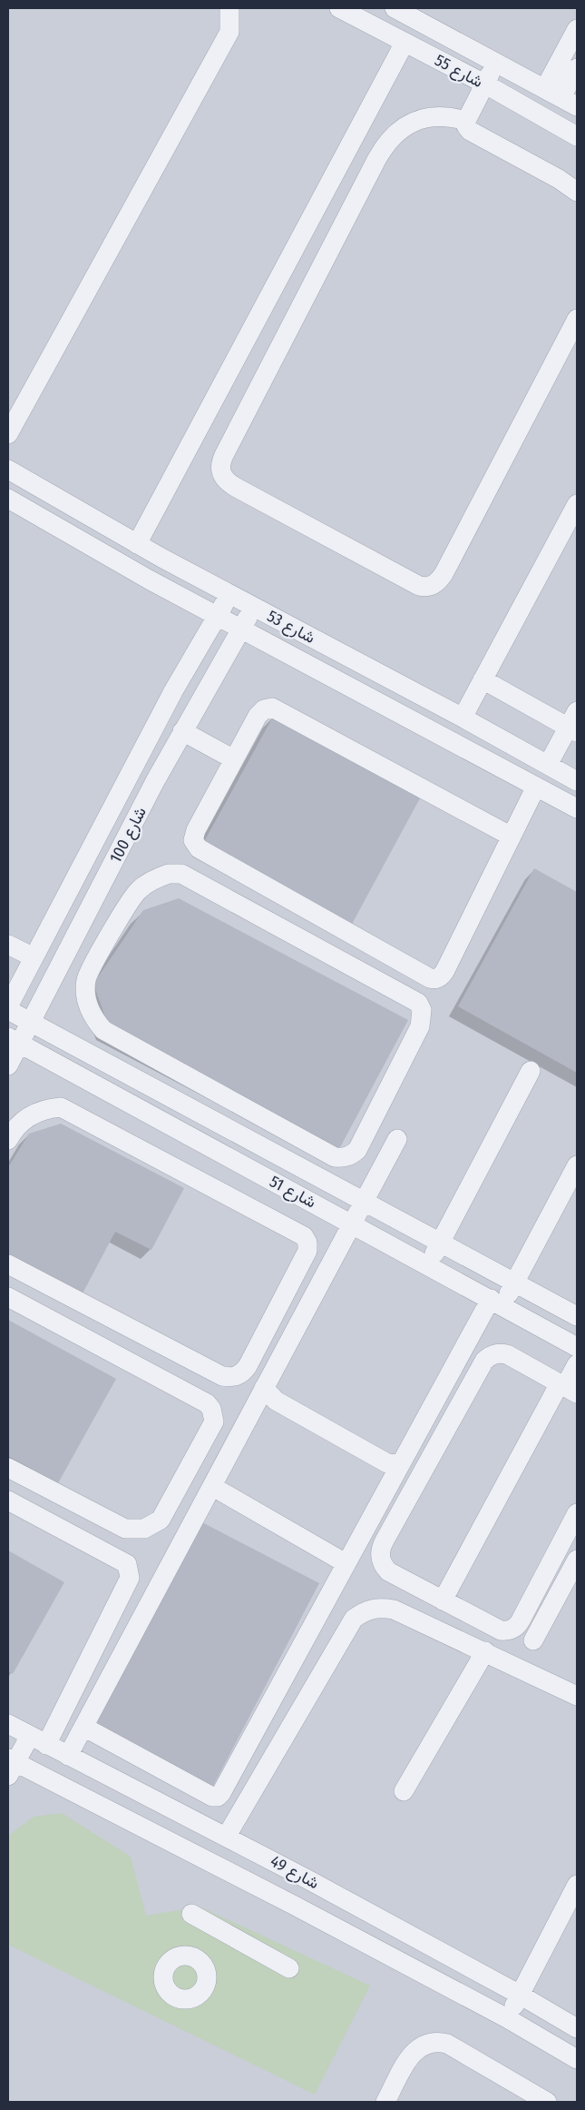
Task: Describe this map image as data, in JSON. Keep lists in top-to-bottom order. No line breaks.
{"streets":{"lane":["شارع 55","شارع 53","شارع 100","شارع 51","شارع 49"]},"crossings":[["شارع 53","شارع 100"],["شارع 100","شارع 51"]]}
